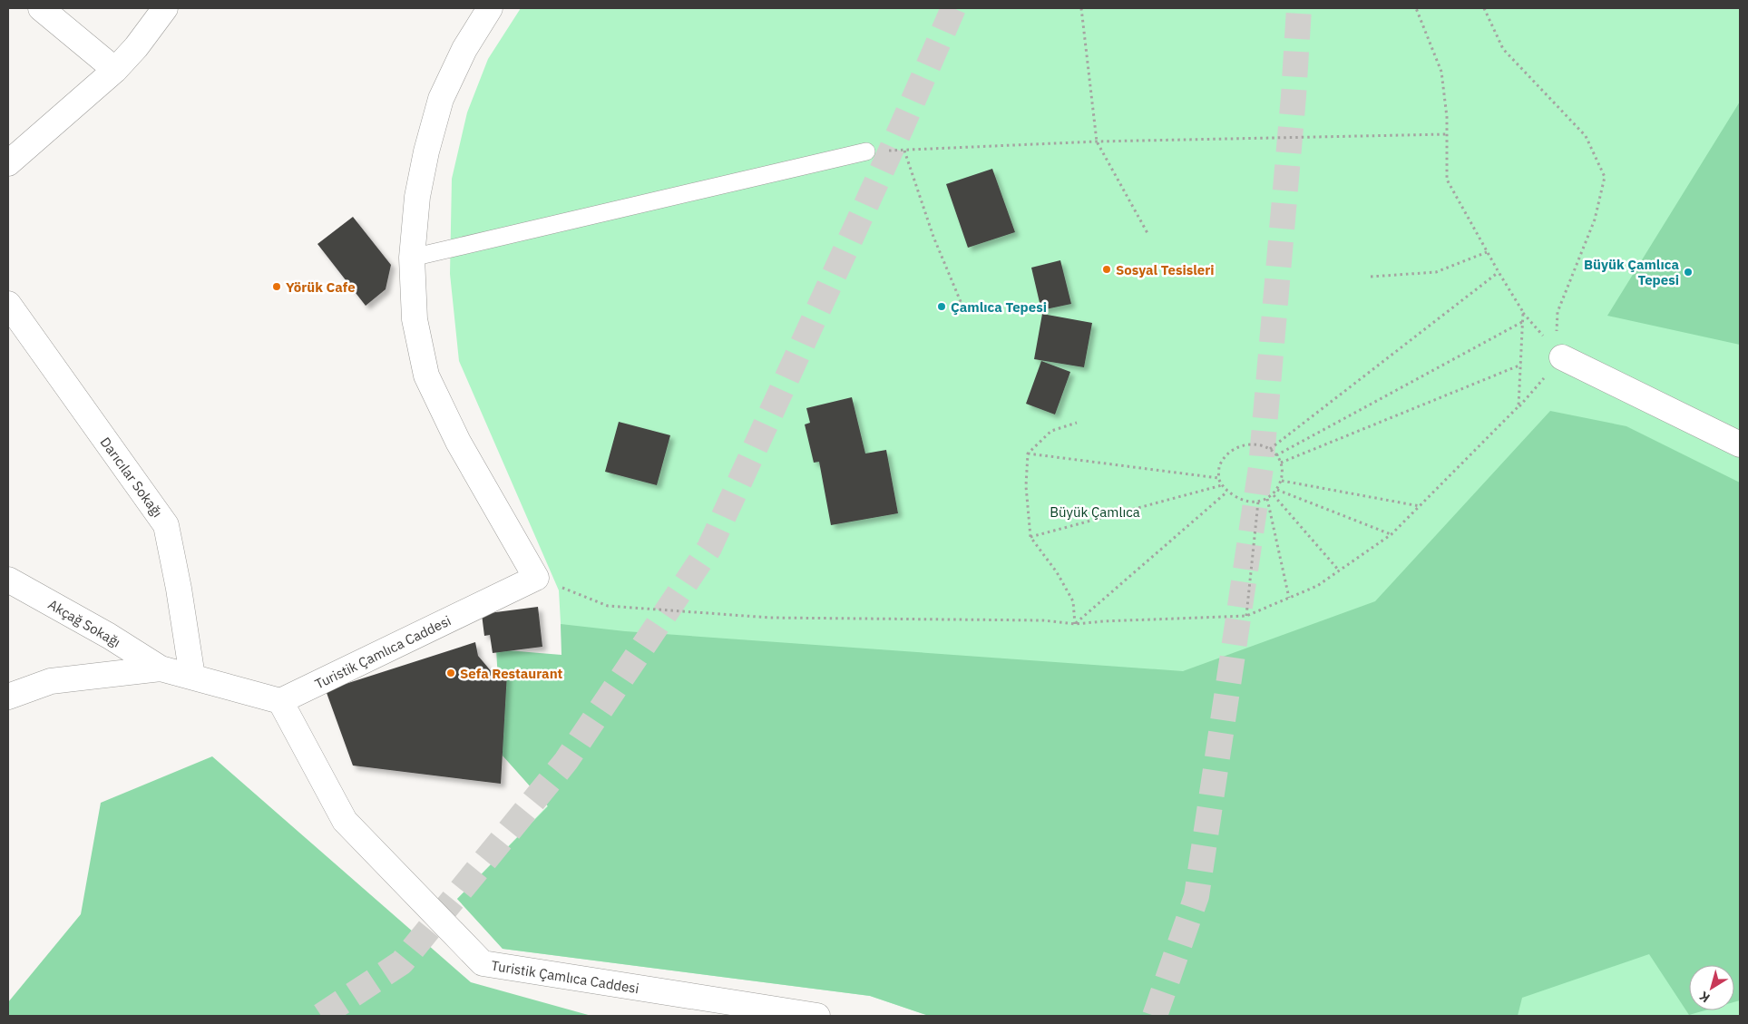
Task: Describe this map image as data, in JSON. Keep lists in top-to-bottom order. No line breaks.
{"streets":{"street":["Darıcılar Sokağı","Akçağ Sokağı","Turistik Çamlıca Caddesi"]},"parks":["Büyük Çamlıca"],"places":["Sosyal Tesisleri","Büyük Çamlıca Tepesi","Yörük Cafe","Çamlıca Tepesi","Sefa Restaurant"],"north":"bottom left"}
